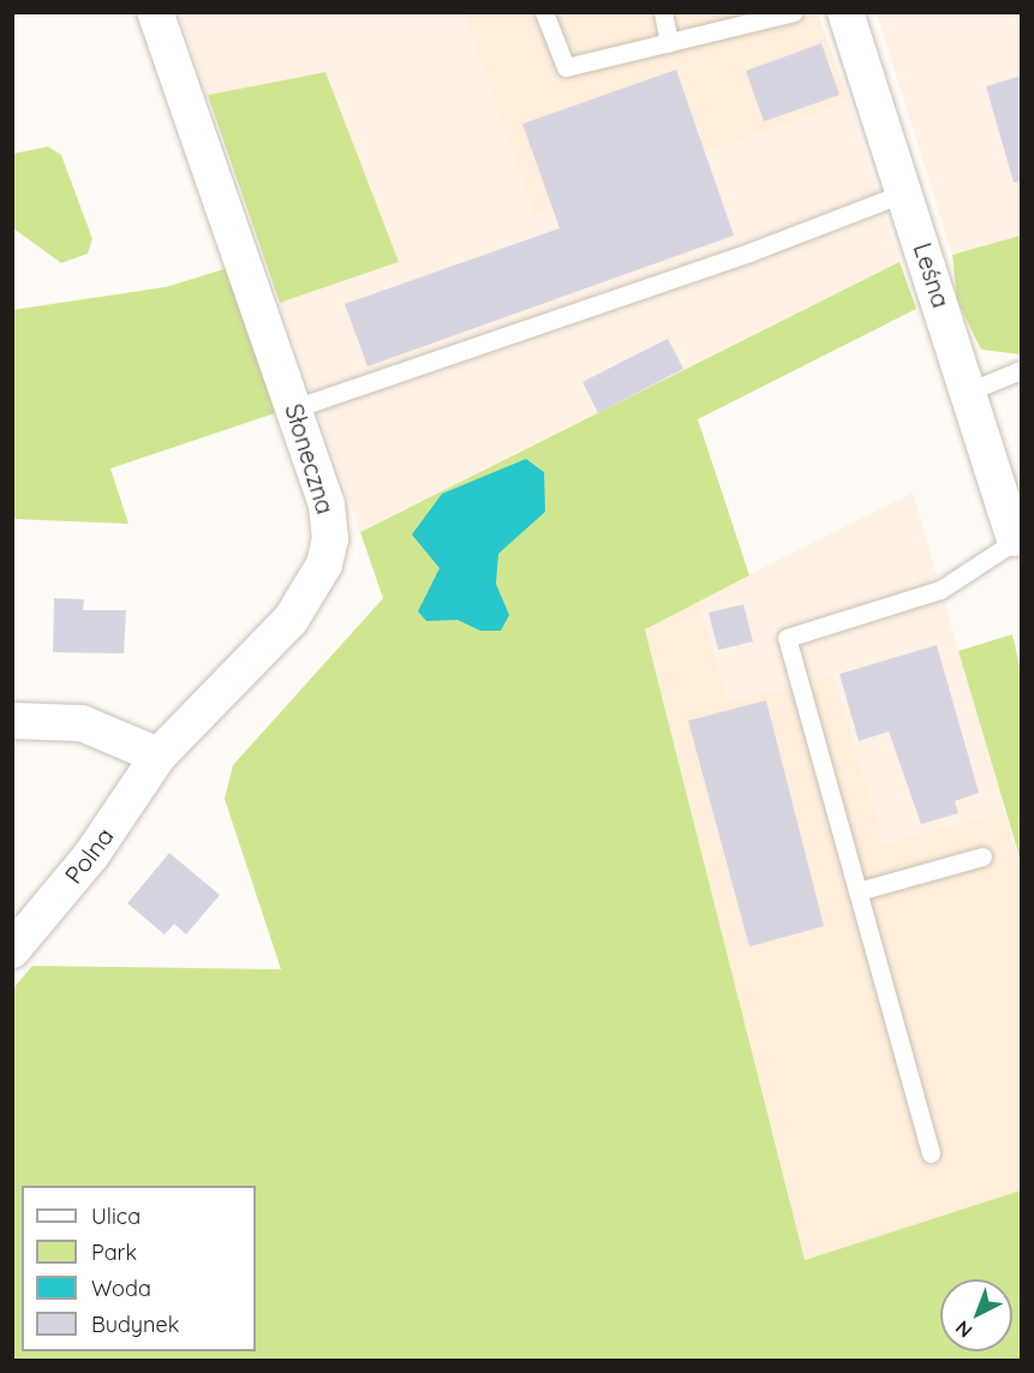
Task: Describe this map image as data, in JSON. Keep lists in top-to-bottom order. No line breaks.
{"streets":{"street":["Leśna","Słoneczna","Polna"]},"crossings":[["Słoneczna","Polna"]],"legend":["Ulica","Park","Woda","Budynek"],"north":"bottom left"}
